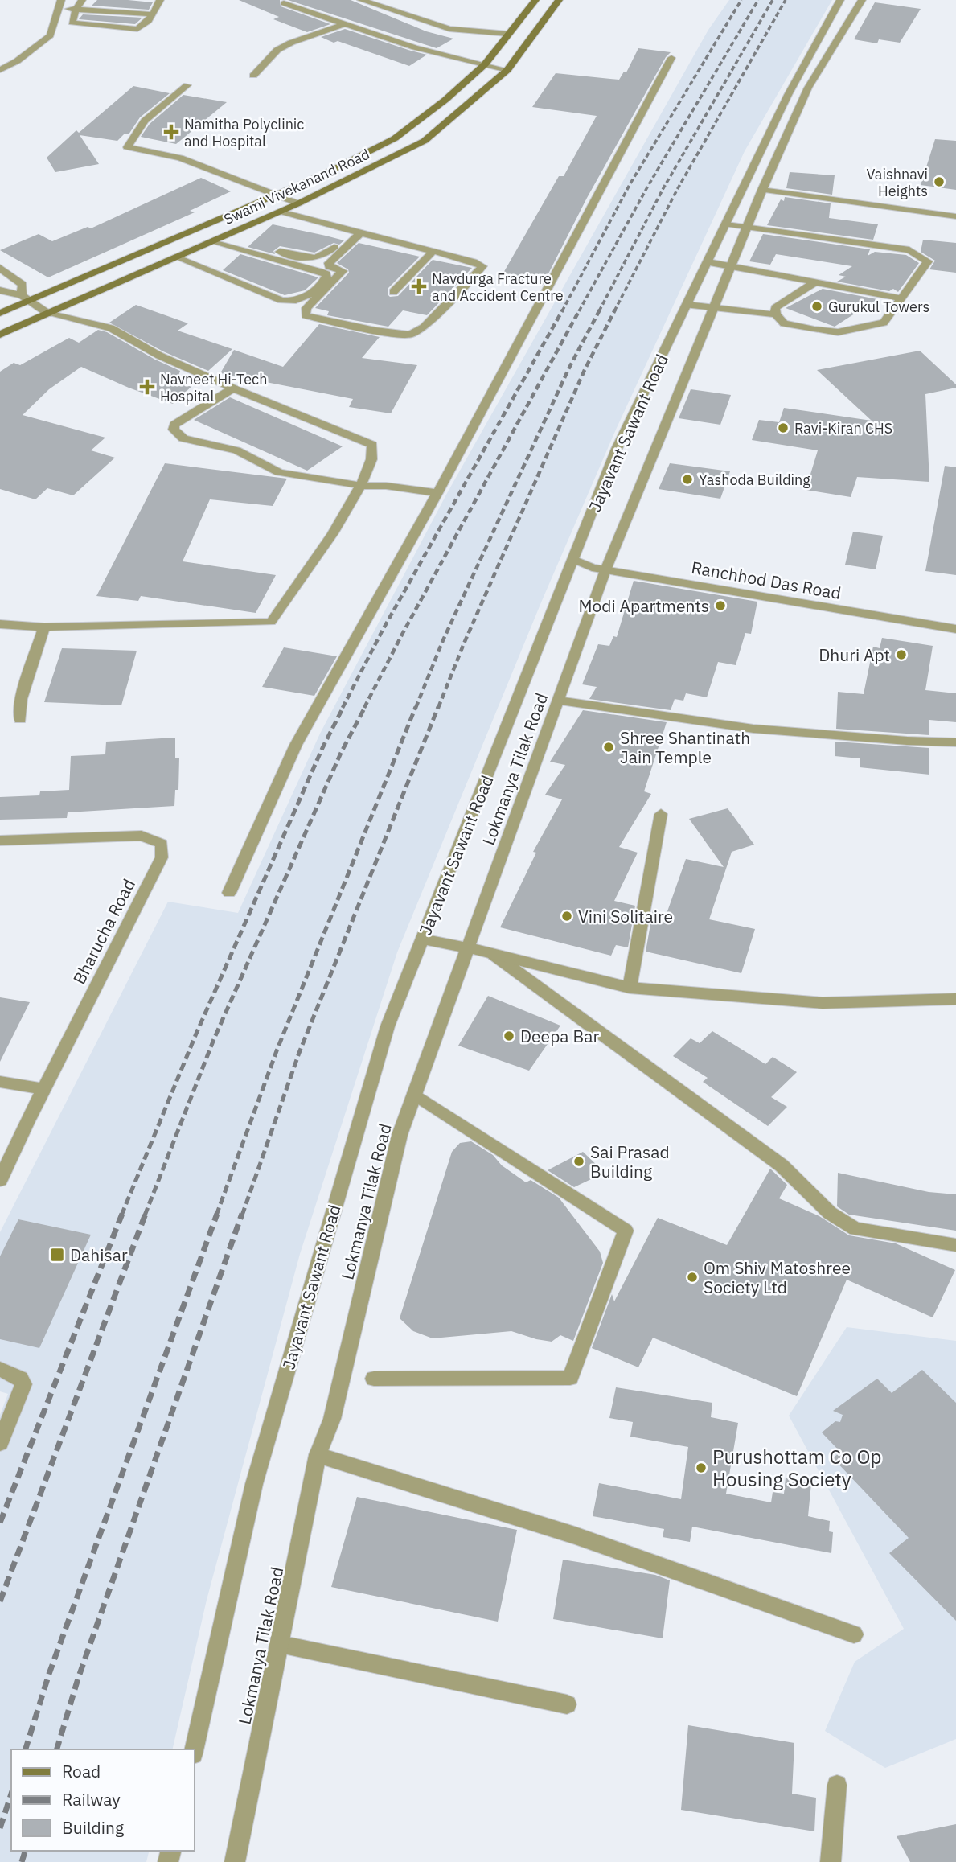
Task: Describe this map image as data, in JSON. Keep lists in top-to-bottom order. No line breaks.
{"streets":{"main road":["Swami Vivekanand Road"],"street":["Jayavant Sawant Road","Ranchhod Das Road","Lokmanya Tilak Road","Bharucha Road"]},"crossings":[["Jayavant Sawant Road","Ranchhod Das Road"],["Jayavant Sawant Road","Lokmanya Tilak Road"],["Ranchhod Das Road","Lokmanya Tilak Road"]],"places":{"health":["Namitha Polyclinic and Hospital","Navdurga Fracture and Accident Centre","Navneet Hi-Tech Hospital"],"other":["Vaishnavi Heights","Gurukul Towers","Ravi-Kiran CHS","Yashoda Building","Modi Apartments","Dhuri Apt","Shree Shantinath Jain Temple","Vini Solitaire","Deepa Bar","Sai Prasad Building","Om Shiv Matoshree Society Ltd","Purushottam Co Op Housing Society"],"transit":["Dahisar"]},"legend":["Road","Railway","Building"]}
